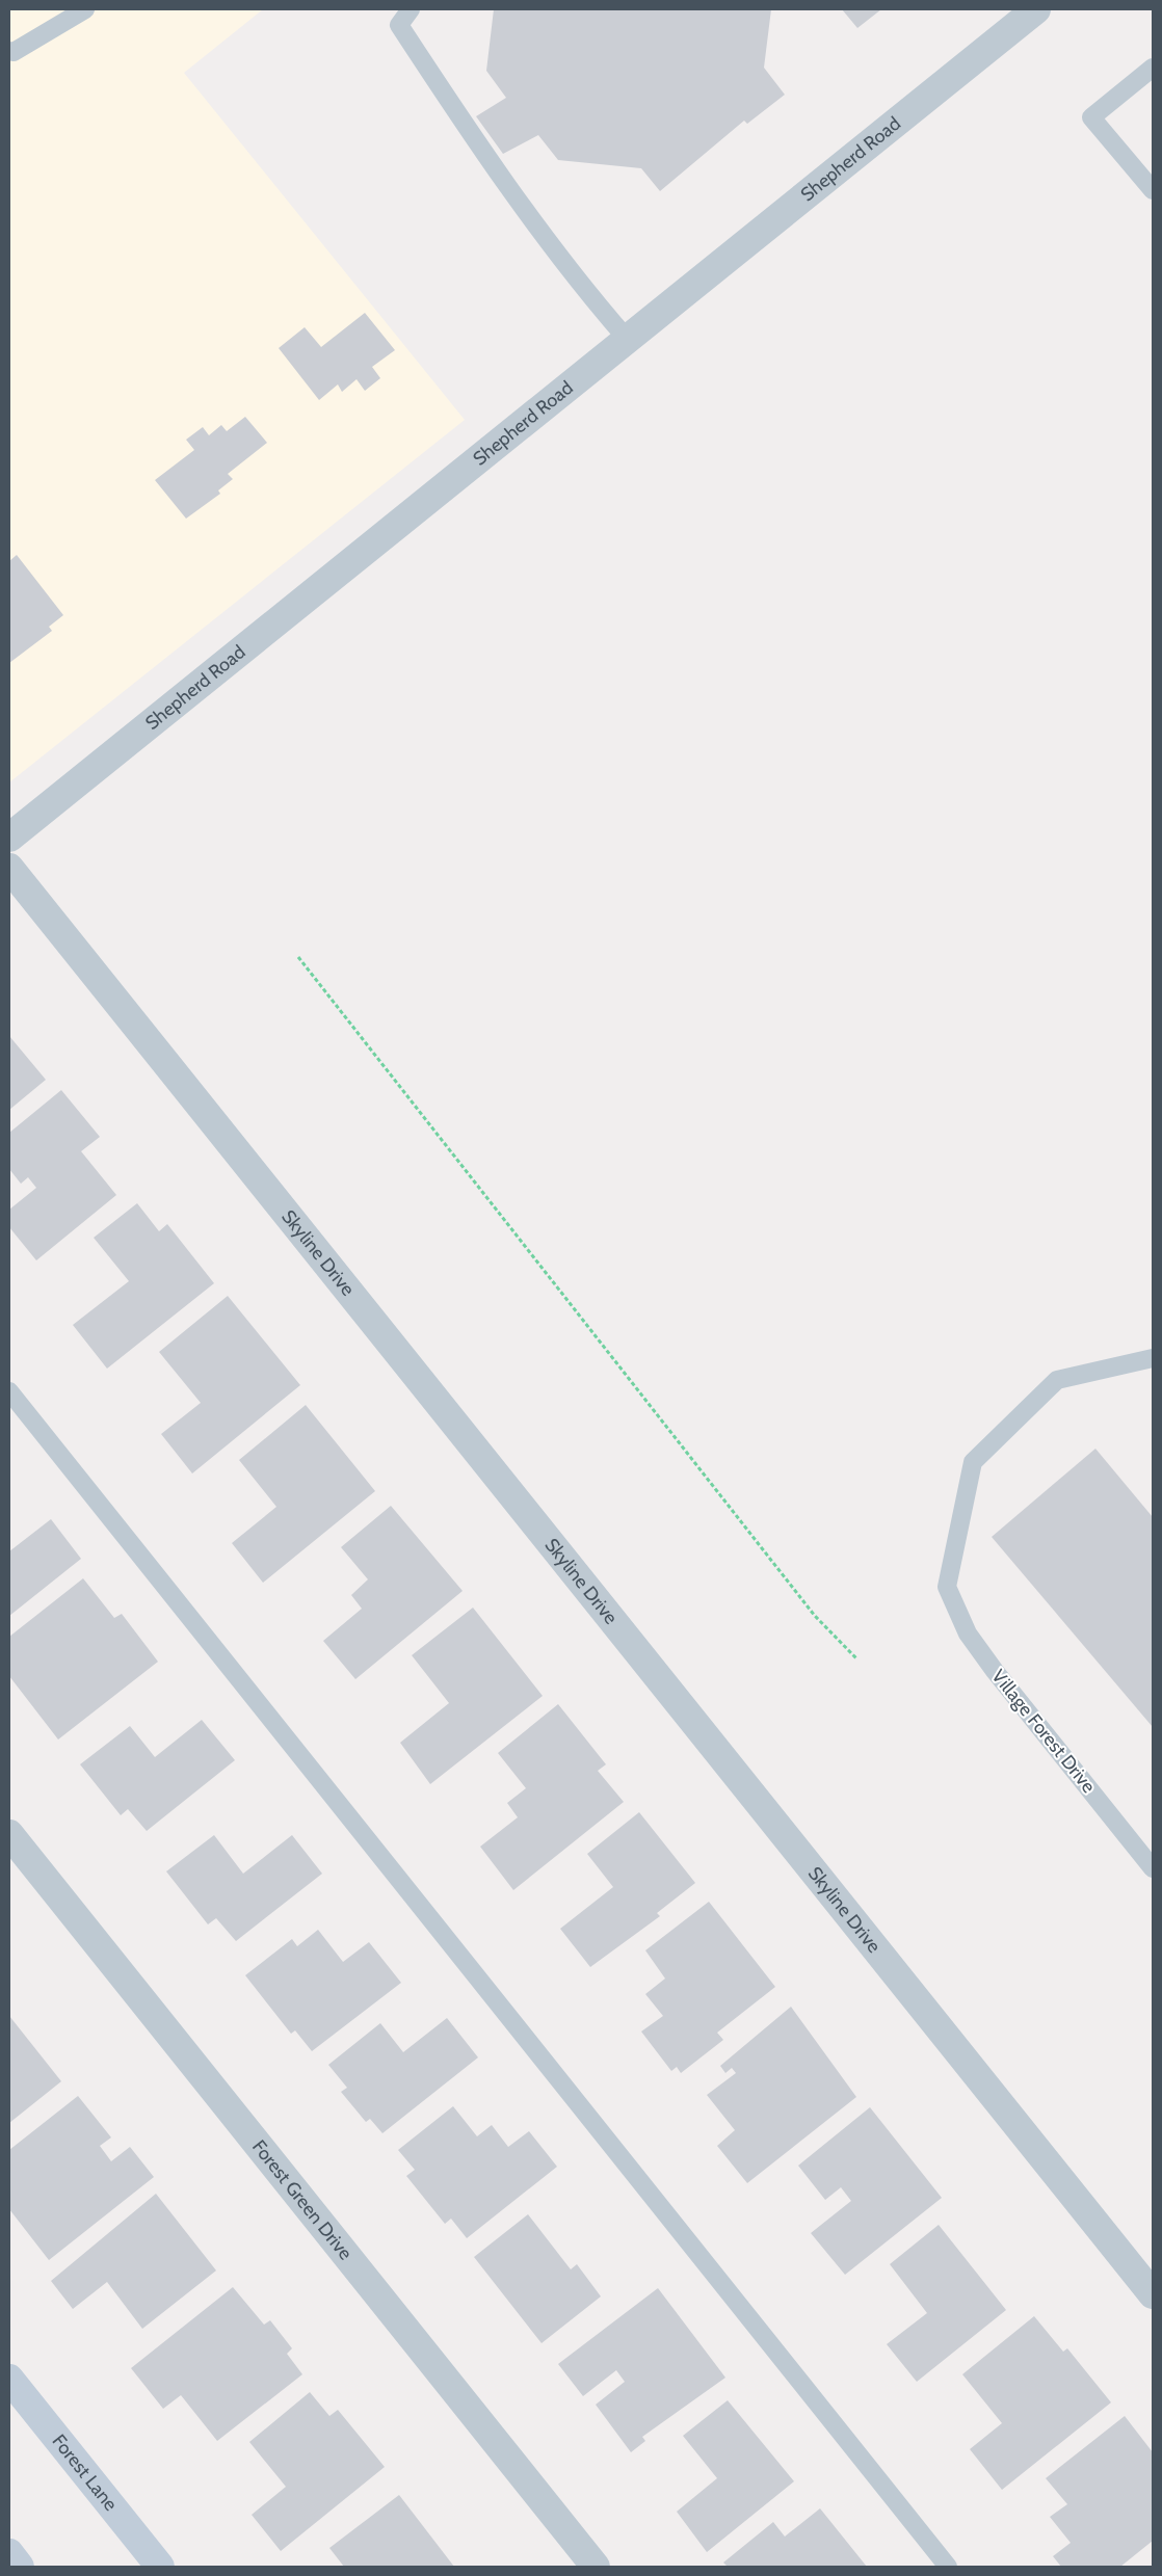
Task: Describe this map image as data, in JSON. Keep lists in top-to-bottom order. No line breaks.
{"streets":{"main road":["Forest Lane"],"street":["Shepherd Road","Skyline Drive","Forest Green Drive"],"lane":["Village Forest Drive"]}}
